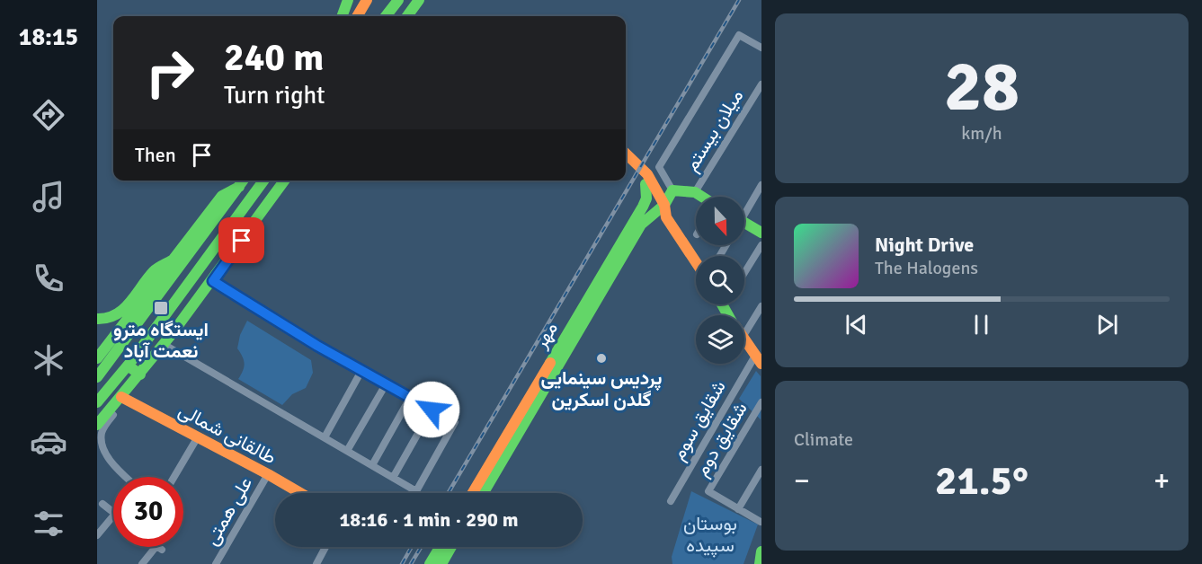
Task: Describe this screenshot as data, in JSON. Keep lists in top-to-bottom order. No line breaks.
{"streets":{"main road":["مهر","طالقانی شمالی"],"street":["میلان بیستم","شقایق سوم","شقایق دوم","علی همتی"]},"crossings":[["طالقانی شمالی","علی همتی"]],"parks":["بوستان سپیده"],"places":{"transit":["ایستگاه مترو نعمت آباد"],"other":["پردیس سینمایی گلدن اسکرین"]},"north":"bottom","page":{"tabs":"18:15","tile":[["28","km/h"],"Climate"],"turn":["240 m","Turn right"],"then":"Then","song":["Night Drive","The Halogens"],"heat":["−","21.5°","+"],"limit":"30","trip":"18:16 · 1 min · 290 m"}}
